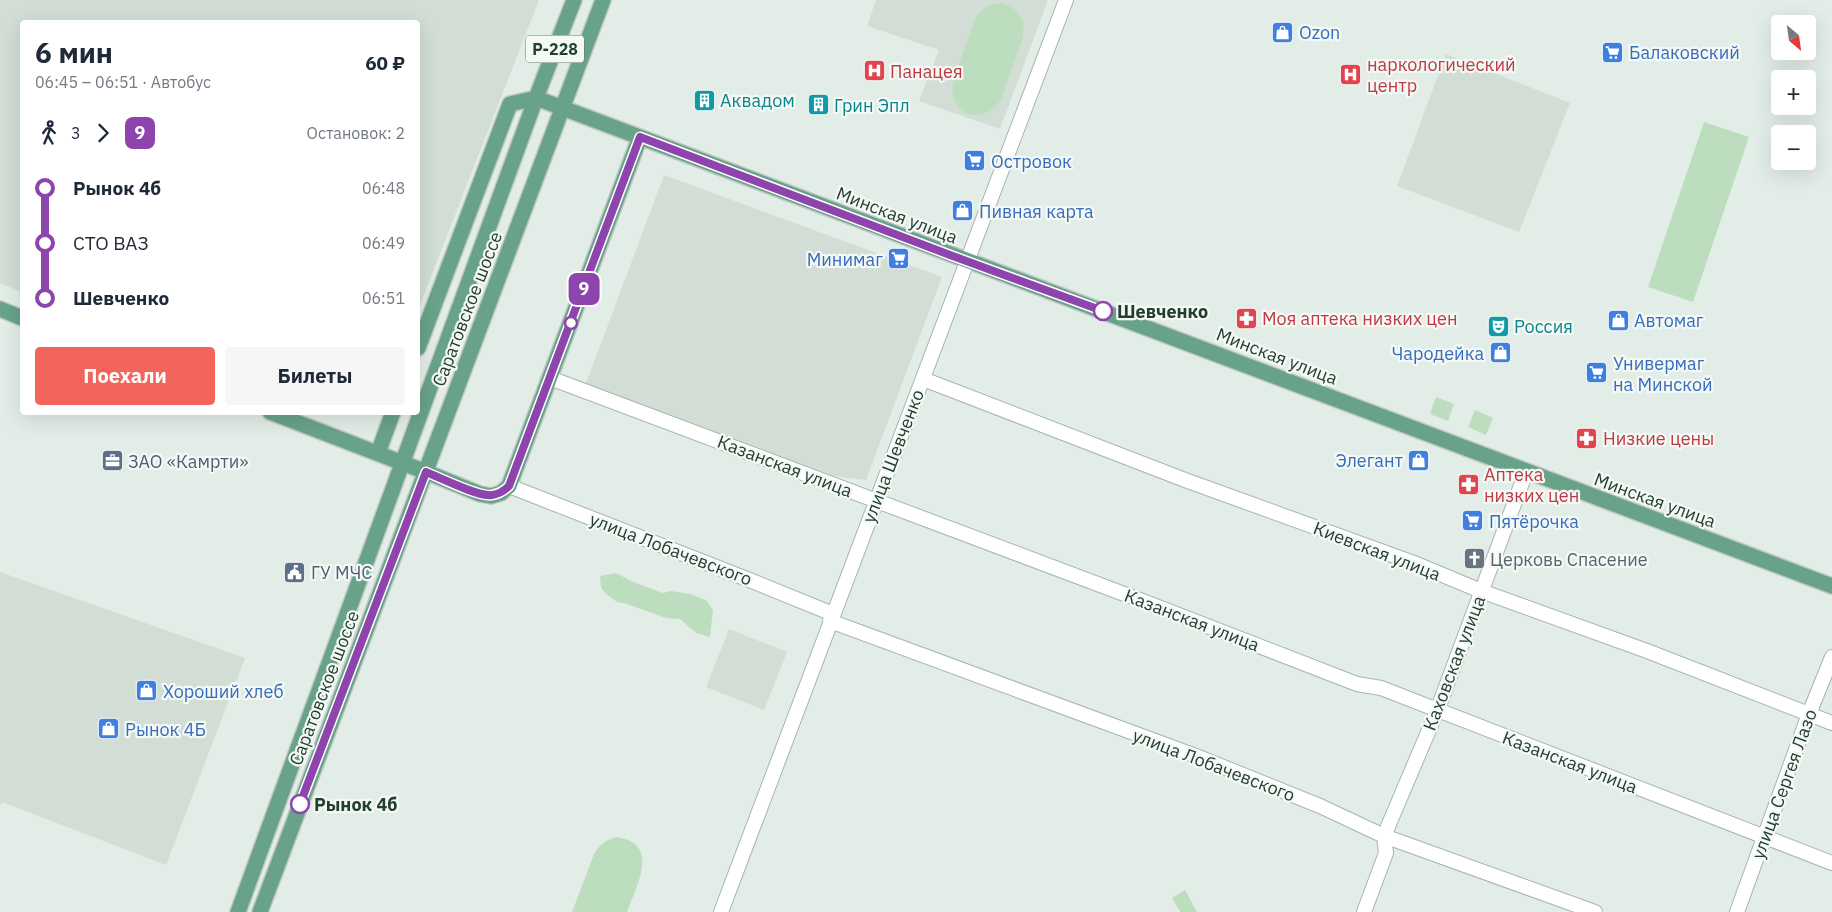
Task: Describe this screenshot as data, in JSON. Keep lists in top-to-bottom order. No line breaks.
{"streets":{"main road":["Р-228","Минская улица","Саратовское шоссе"],"street":["улица Шевченко","Казанская улица","улица Лобачевского","Киевская улица","Каховская улица","улица Сергея Лазо"]},"crossings":[["Минская улица","Саратовское шоссе"],["Минская улица","улица Шевченко"],["Минская улица","Каховская улица"],["улица Шевченко","Казанская улица"],["улица Шевченко","улица Лобачевского"],["улица Шевченко","Киевская улица"],["Казанская улица","Каховская улица"],["Казанская улица","улица Сергея Лазо"],["улица Лобачевского","Каховская улица"],["Киевская улица","Каховская улица"],["Киевская улица","улица Сергея Лазо"]],"places":{"shop":["Ozon","Пивная карта","Автомаг","Чародейка","Элегант","Хороший хлеб","Рынок 4Б"],"supermarket":["Балаковский","Островок","Минимаг","Универмаг на Минской","Пятёрочка"],"hospital":["Панацея","наркологический центр"],"building":["Аквадом","Грин Эпл"],"other":["Шевченко","Рынок 4б"],"pharmacy":["Моя аптека низких цен","Низкие цены","Аптека низких цен"],"theatre":["Россия"],"office":["ЗАО «Камрти»"],"church":["Церковь Спасение"],"public building":["ГУ МЧС"]},"lines":["bus line 9"],"north":"bottom right","page":{"on_map":"9","map_buttons":["+","−"],"heading":["6 мин","06:45 – 06:51 · Автобус","60 ₽"],"legs":["3","9","Остановок: 2"],"list":[{"name":"Рынок 4б","value":"06:48"},{"name":"СТО ВАЗ","value":"06:49"},{"name":"Шевченко","value":"06:51"}],"buttons":["Поехали","Билеты"]}}
